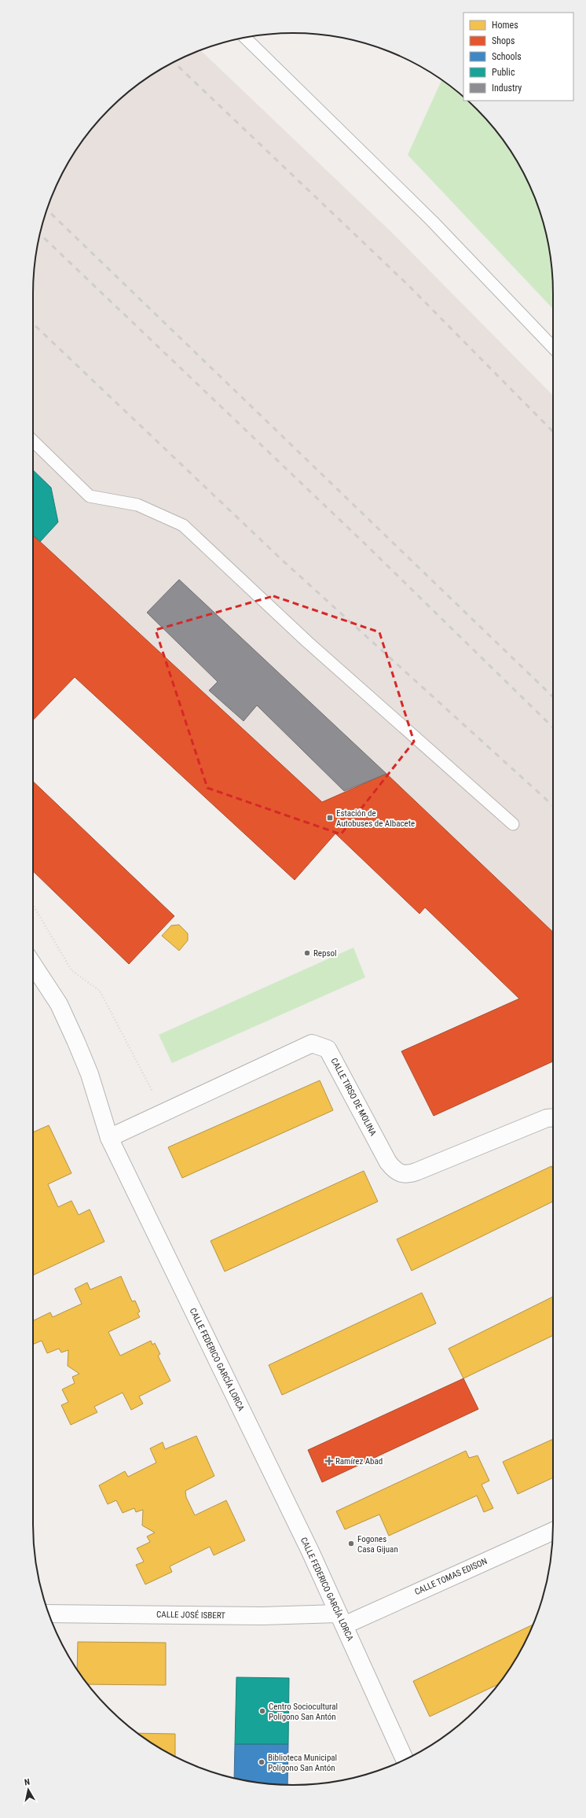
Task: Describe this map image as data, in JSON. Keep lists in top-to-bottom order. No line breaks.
{"streets":{"street":["CALLE TIRSO DE MOLINA","CALLE FEDERICO GARCÍA LORCA","CALLE TOMAS EDISON","CALLE JOSÉ ISBERT"]},"crossings":[["CALLE TIRSO DE MOLINA","CALLE FEDERICO GARCÍA LORCA"],["CALLE FEDERICO GARCÍA LORCA","CALLE TOMAS EDISON"],["CALLE FEDERICO GARCÍA LORCA","CALLE JOSÉ ISBERT"],["CALLE TOMAS EDISON","CALLE JOSÉ ISBERT"]],"places":{"transit":["Estación de Autobuses de Albacete"],"other":["Repsol","Fogones Casa Gijuan","Centro Sociocultural Polígono San Antón","Biblioteca Municipal Polígono San Antón"],"health":["Ramírez Abad"]},"legend":["Homes","Shops","Schools","Public","Industry"],"north":"top"}
